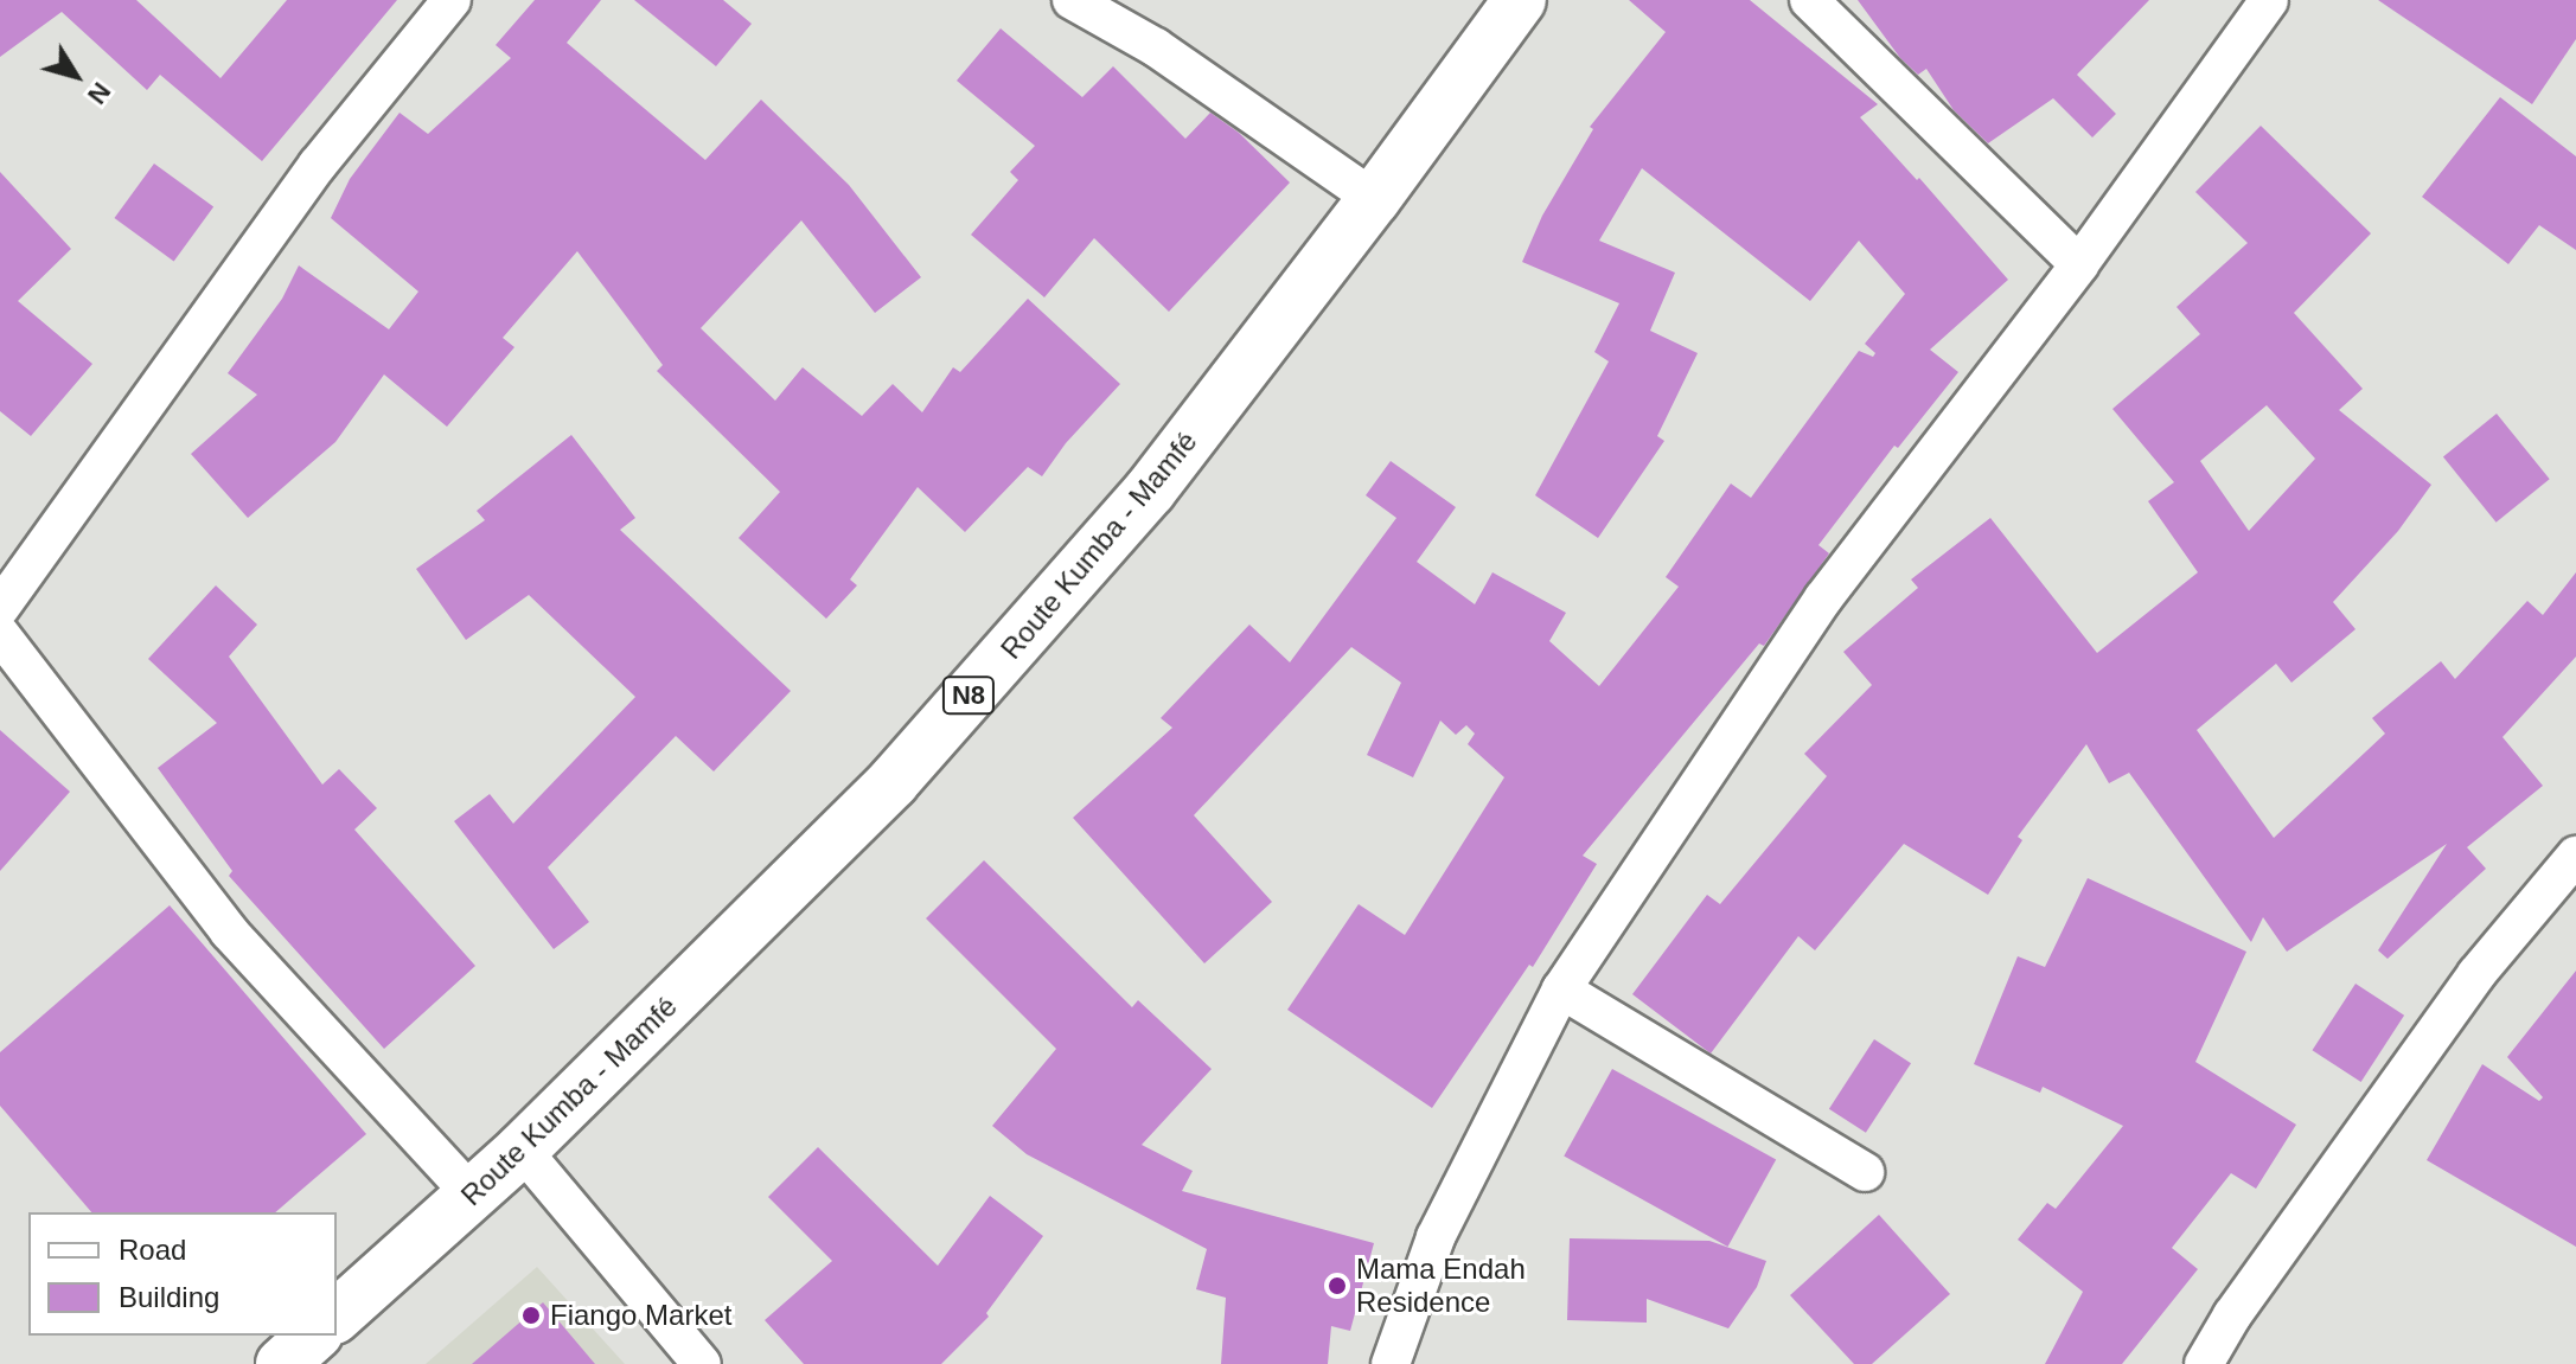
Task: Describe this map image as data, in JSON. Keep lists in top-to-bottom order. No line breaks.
{"streets":{"highway":["Route Kumba - Mamfé","N8"]},"places":["Mama Endah Residence","Fiango Market"],"legend":["Road","Building"],"north":"bottom right"}
